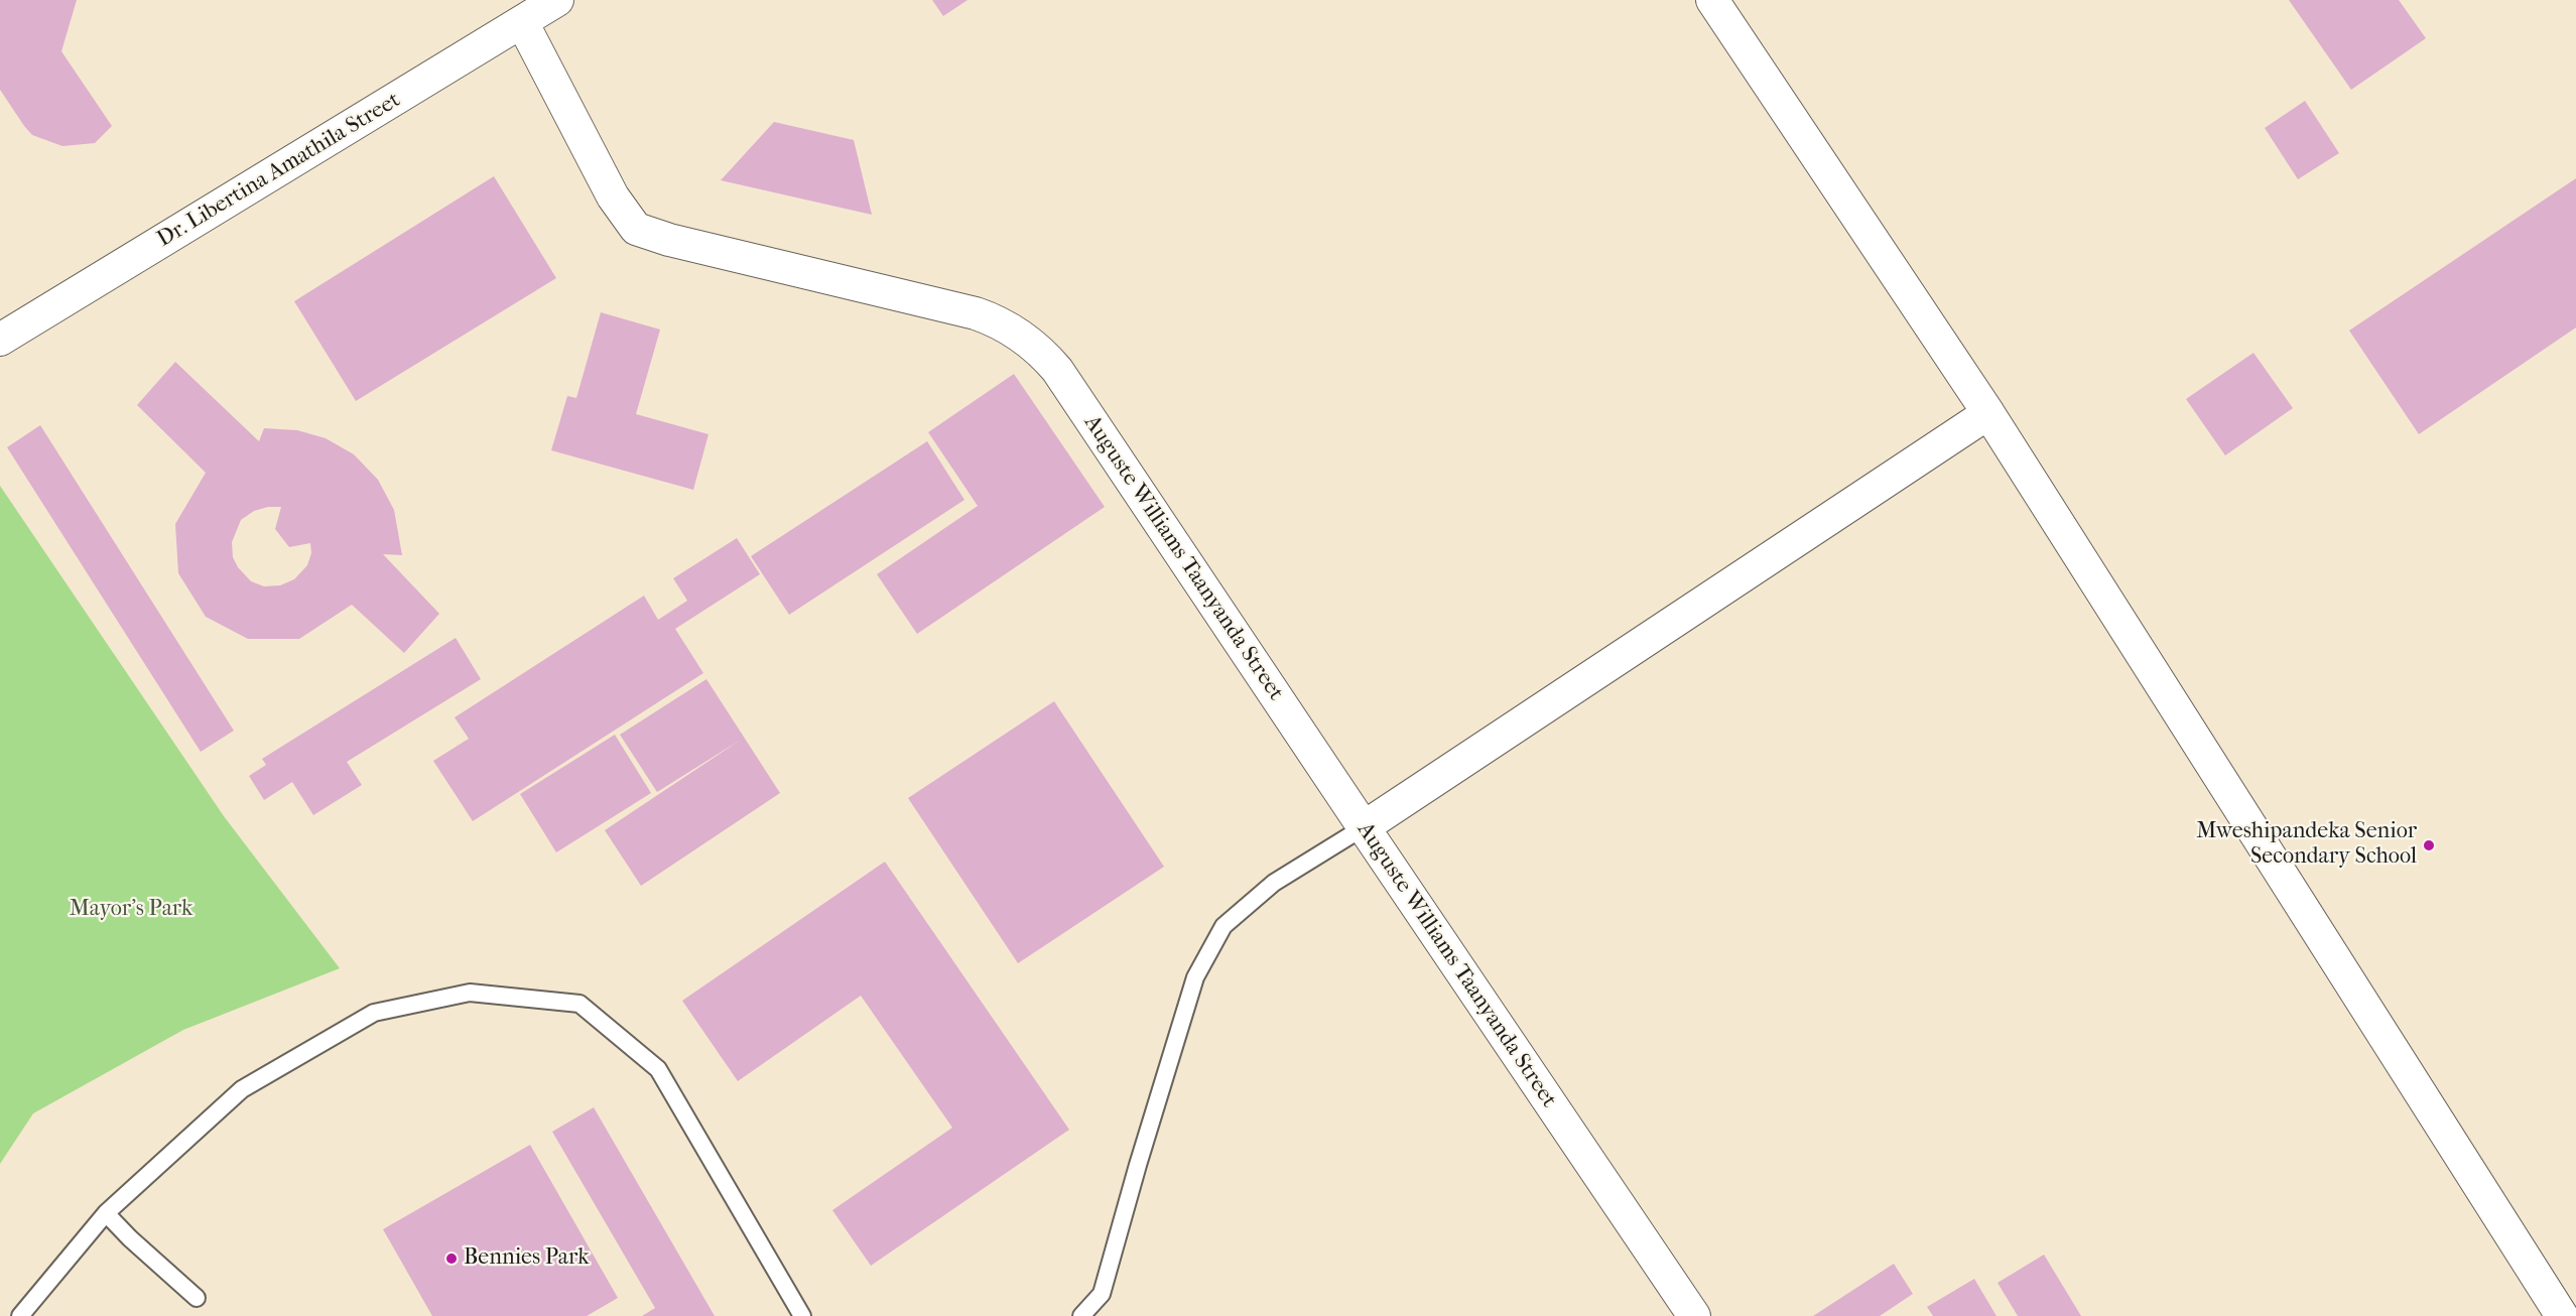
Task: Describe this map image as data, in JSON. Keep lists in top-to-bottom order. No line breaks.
{"streets":{"street":["Dr. Libertina Amathila Street","Auguste Williams Taanyanda Street"]},"crossings":[["Dr. Libertina Amathila Street","Auguste Williams Taanyanda Street"]],"parks":["Mayor's Park"],"places":["Mweshipandeka Senior Secondary School","Bennies Park"]}
